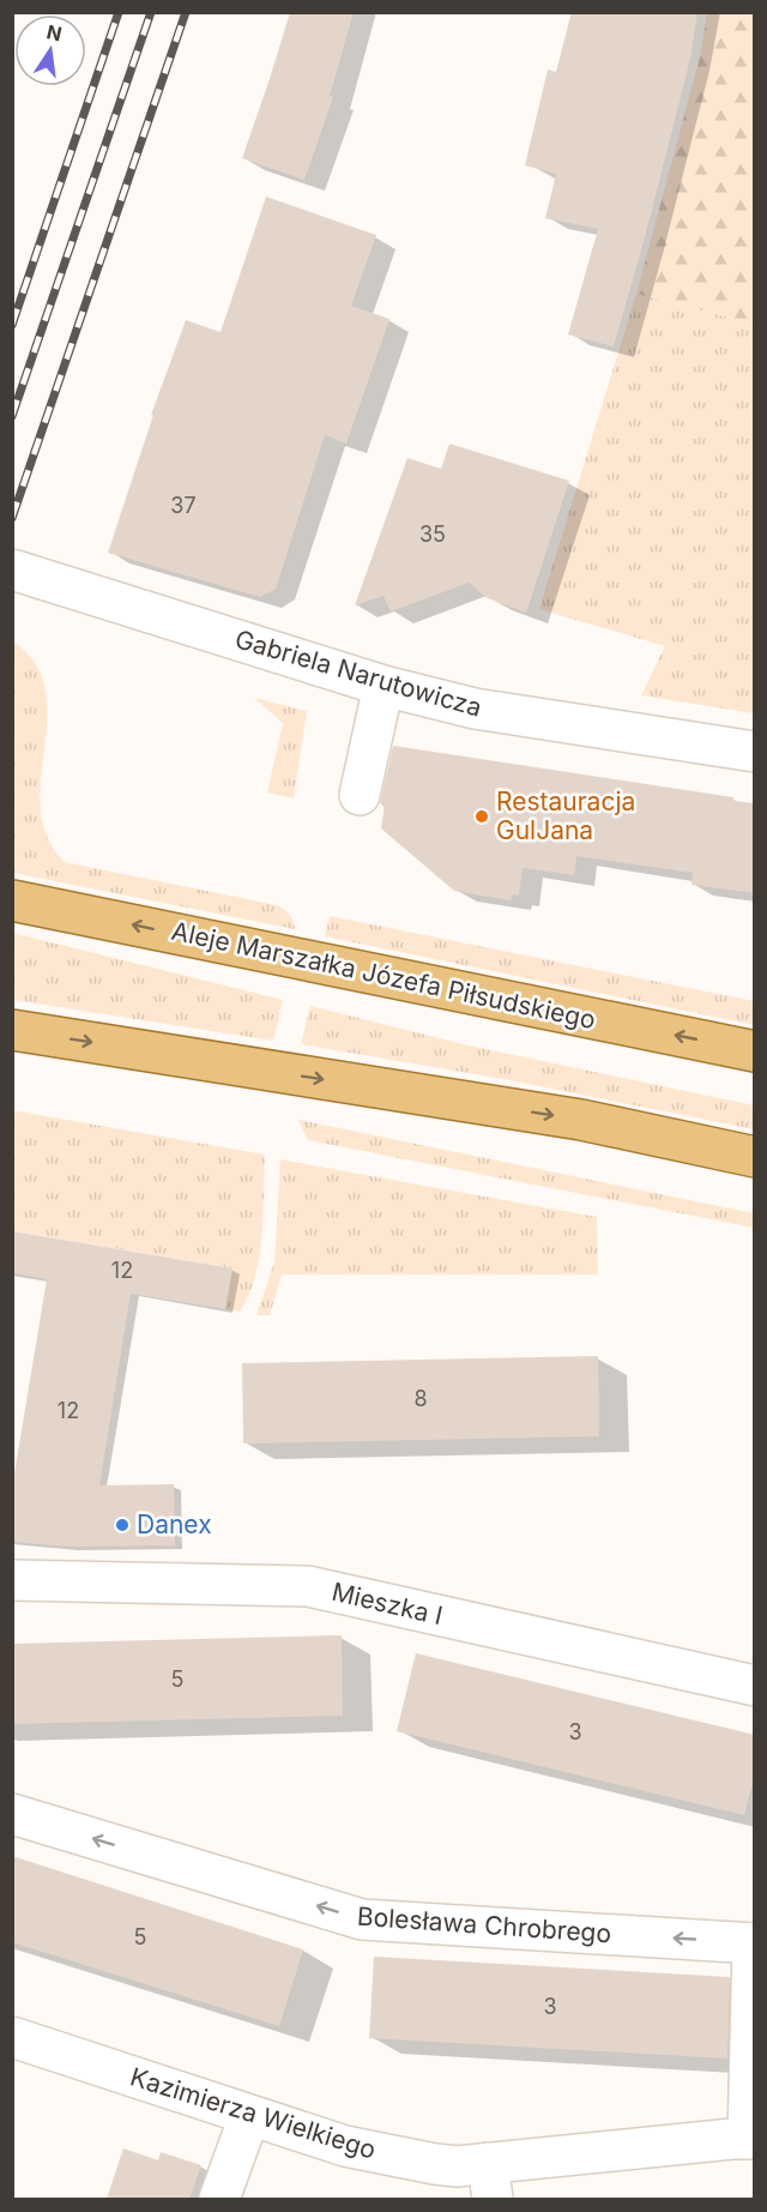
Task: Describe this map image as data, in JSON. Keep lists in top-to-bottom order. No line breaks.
{"streets":{"main road":["Aleje Marszałka Józefa Piłsudskiego"],"street":["Gabriela Narutowicza","Mieszka I","Bolesława Chrobrego","Kazimierza Wielkiego"]},"one_way":["Bolesława Chrobrego"],"places":["Restauracja GulJana","Danex"],"house_numbers":["37","35","12","8","12","5","3","5","3"],"north":"top"}
